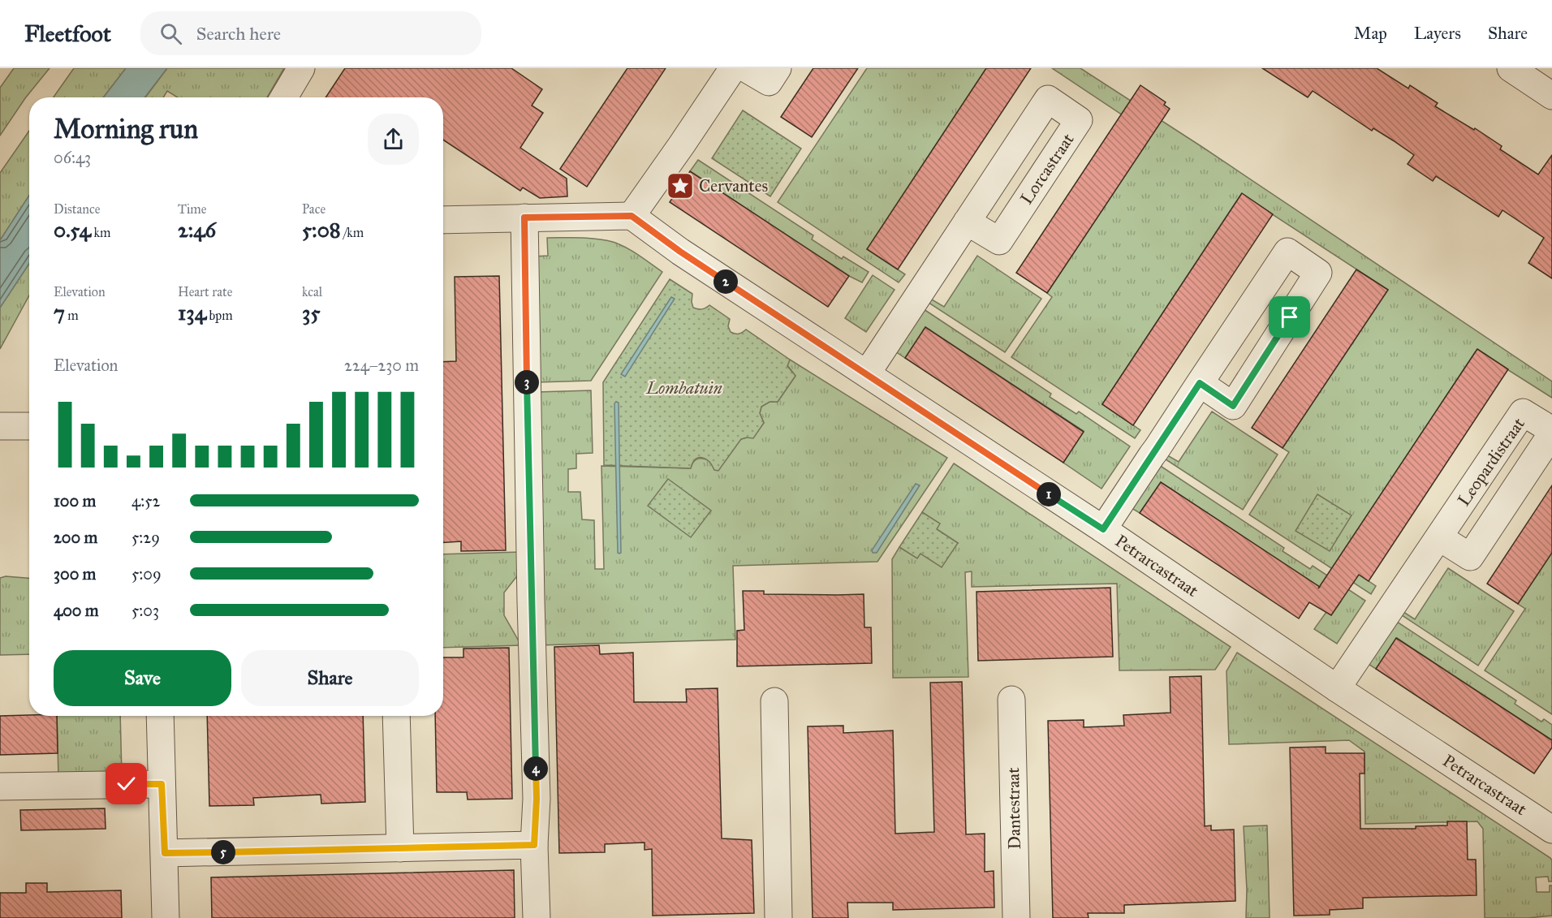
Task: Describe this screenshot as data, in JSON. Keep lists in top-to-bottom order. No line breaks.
{"streets":{"street":["Lorcastraat","Leopardistraat","Petrarcastraat","Dantestraat"]},"crossings":[["Lorcastraat","Petrarcastraat"],["Leopardistraat","Petrarcastraat"]],"parks":["Lombatuin"],"places":{"place":["Cervantes"]},"page":{"header":"Fleetfoot","search":"Search here","nav":["Map","Layers","Share"],"heading":["Morning run","06:43"],"stats":[["Distance","0.54 km"],["Time","2:46"],["Pace","5:08 /km"],["Elevation","7 m"],["Heart rate","134 bpm"],["kcal","35"]],"pins":["2","3","1","4","5"],"chart":["Elevation","224–230 m"],"list":[{"name":"100 m","note":"4:52"},{"name":"200 m","note":"5:29"},{"name":"300 m","note":"5:09"},{"name":"400 m","note":"5:03"}],"buttons":["Save","Share"]}}
